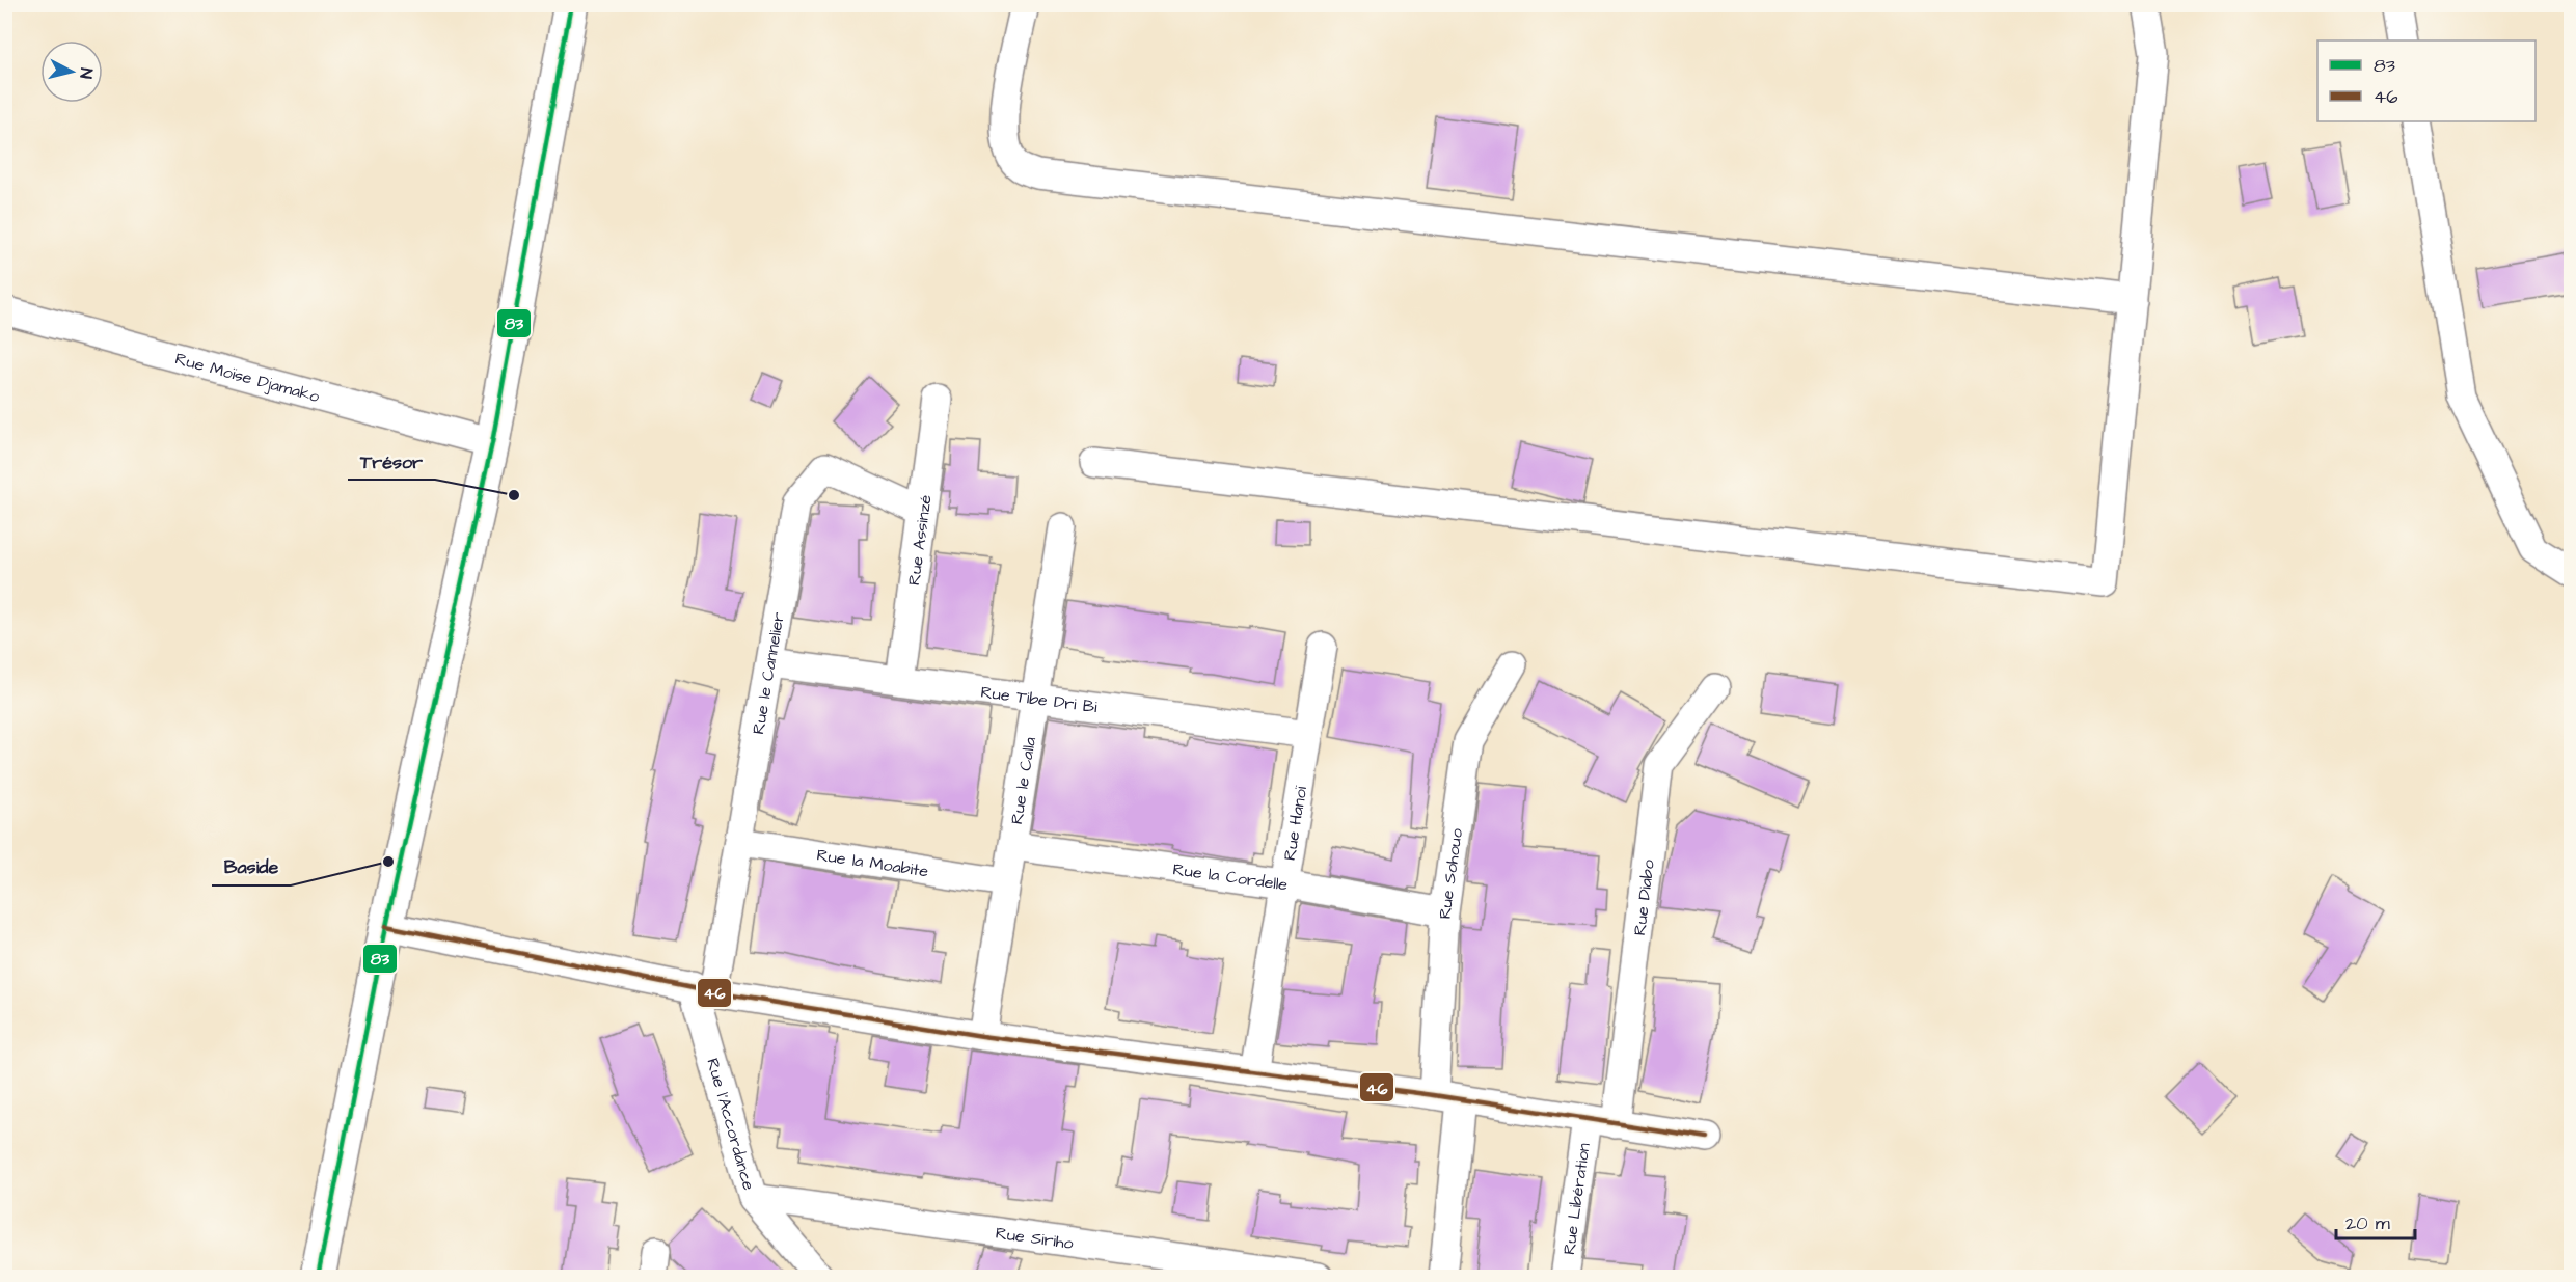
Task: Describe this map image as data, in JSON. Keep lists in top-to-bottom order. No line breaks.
{"streets":{"street":["Rue Moïse Djamako","Rue Assinzé","Rue le Cannelier","Rue Tibe Dri Bi","Rue le Calla","Rue Hanoï","Rue la Moabite","Rue Sohouo","Rue la Cordelle","Rue Diabo","Rue l'Accordance","Rue Libération","Rue Siriho"]},"crossings":[["Rue Assinzé","Rue le Cannelier"],["Rue Assinzé","Rue Tibe Dri Bi"],["Rue le Cannelier","Rue Tibe Dri Bi"],["Rue le Cannelier","Rue la Moabite"],["Rue le Cannelier","Rue l'Accordance"],["Rue Tibe Dri Bi","Rue le Calla"],["Rue Tibe Dri Bi","Rue Hanoï"],["Rue le Calla","Rue la Moabite"],["Rue le Calla","Rue la Cordelle"],["Rue Hanoï","Rue la Cordelle"],["Rue Sohouo","Rue la Cordelle"],["Rue l'Accordance","Rue Siriho"]],"places":["Trésor","Baside"],"lines":["transit line 83","transit line 46"],"legend":["83","46"],"scale_bar":"20 m","north":"right"}
